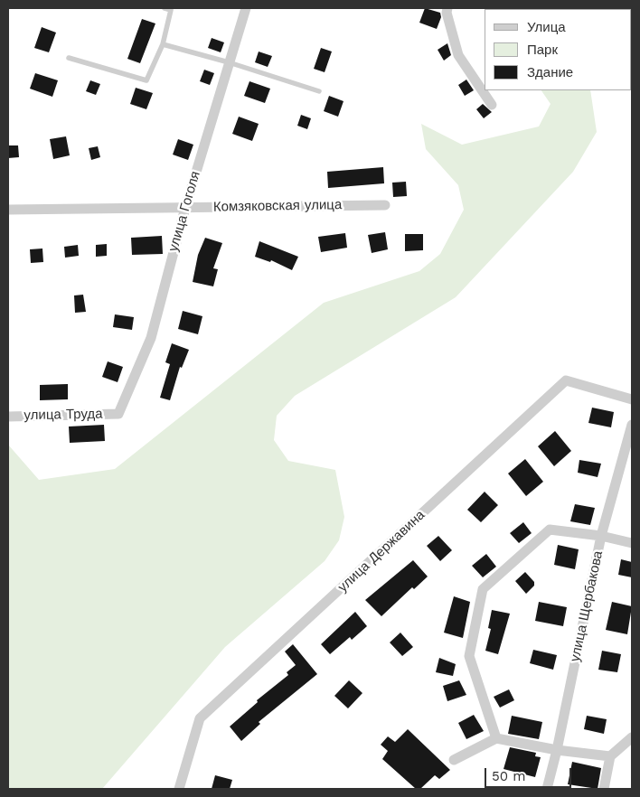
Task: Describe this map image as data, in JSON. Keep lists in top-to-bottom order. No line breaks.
{"streets":{"street":["Комзяковская улица","улица Гоголя","улица Труда","улица Державина","улица Щербакова"]},"crossings":[["Комзяковская улица","улица Гоголя"],["улица Гоголя","улица Труда"]],"legend":["Улица","Парк","Здание"],"scale_bar":"50 m"}
